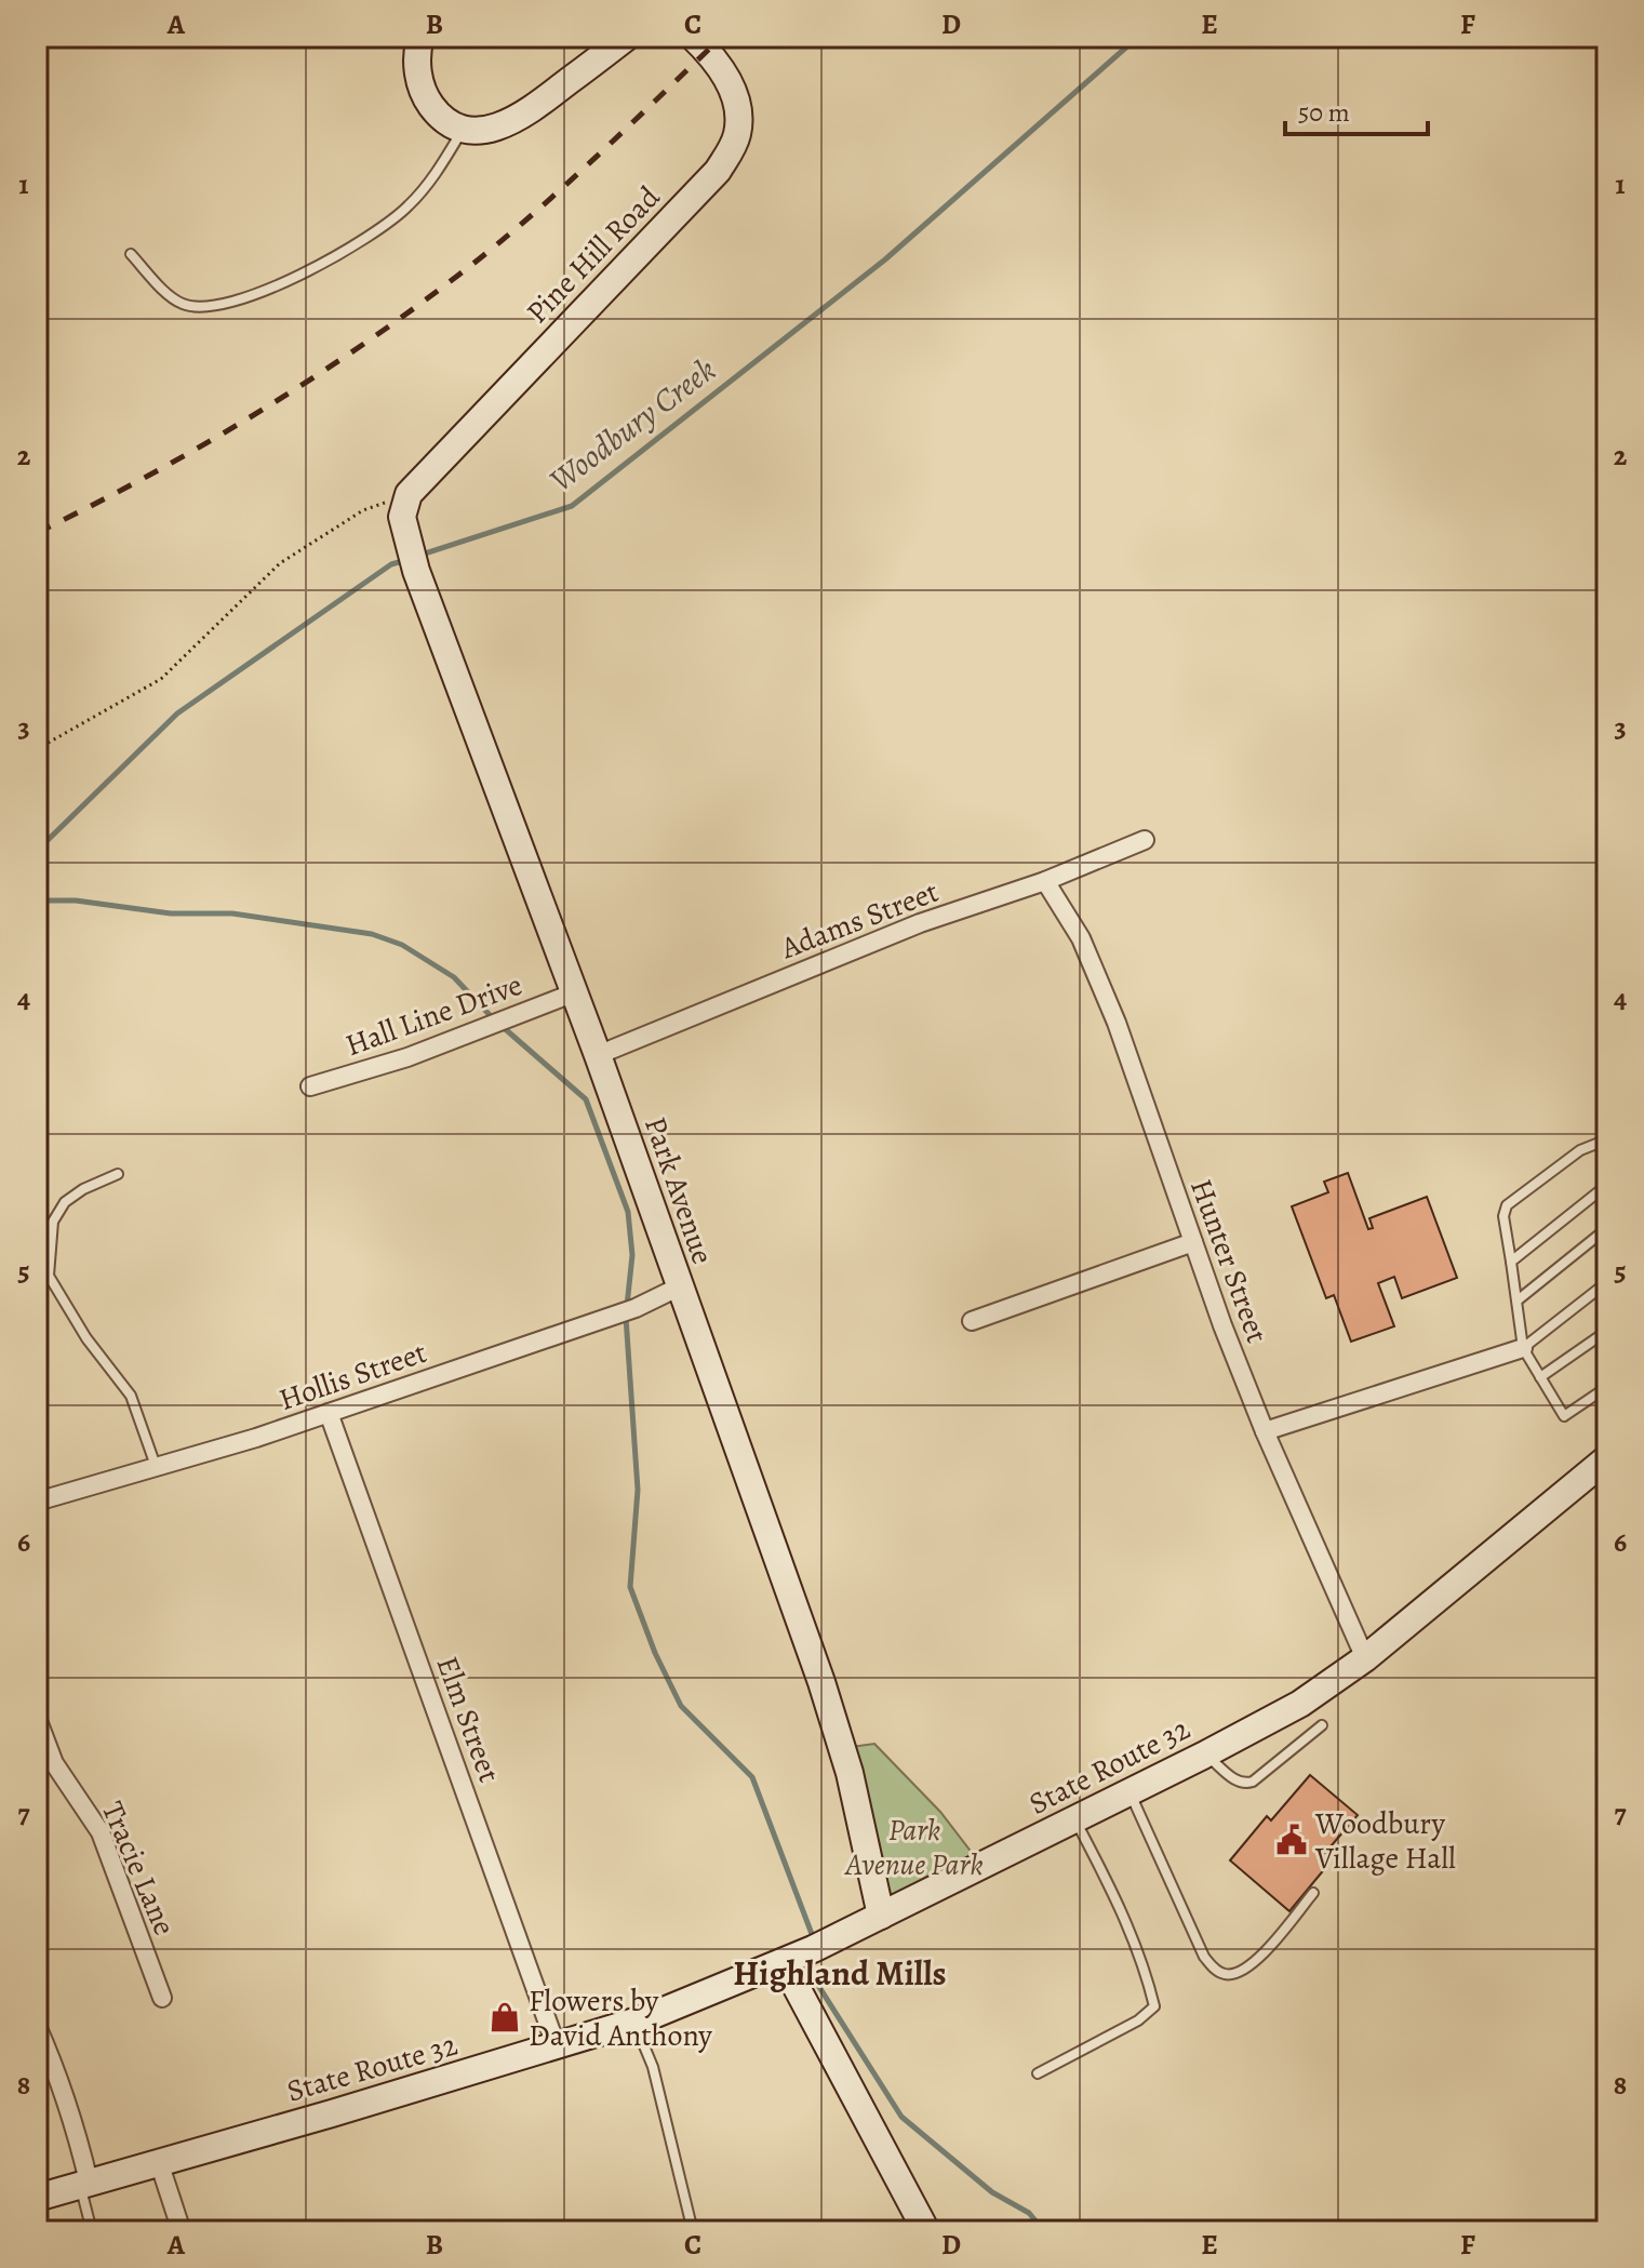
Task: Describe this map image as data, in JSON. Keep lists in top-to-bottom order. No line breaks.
{"streets":{"street":["Pine Hill Road","Adams Street","Hall Line Drive","Park Avenue","Hunter Street","Hollis Street","Elm Street","State Route 32","Tracie Lane"]},"crossings":[["Pine Hill Road","Park Avenue"],["Adams Street","Park Avenue"],["Adams Street","Hunter Street"],["Hall Line Drive","Park Avenue"],["Park Avenue","Hollis Street"],["Park Avenue","State Route 32"],["Hunter Street","State Route 32"],["Hollis Street","Elm Street"],["Elm Street","State Route 32"]],"districts":["Highland Mills"],"water":["Woodbury Creek"],"parks":["Park Avenue Park"],"places":{"public building":["Woodbury Village Hall"],"shop":["Flowers by David Anthony"]},"scale_bar":"50 m","grid":{"columns":["A","B","C","D","E","F"],"rows":["1","2","3","4","5","6","7","8"]}}
